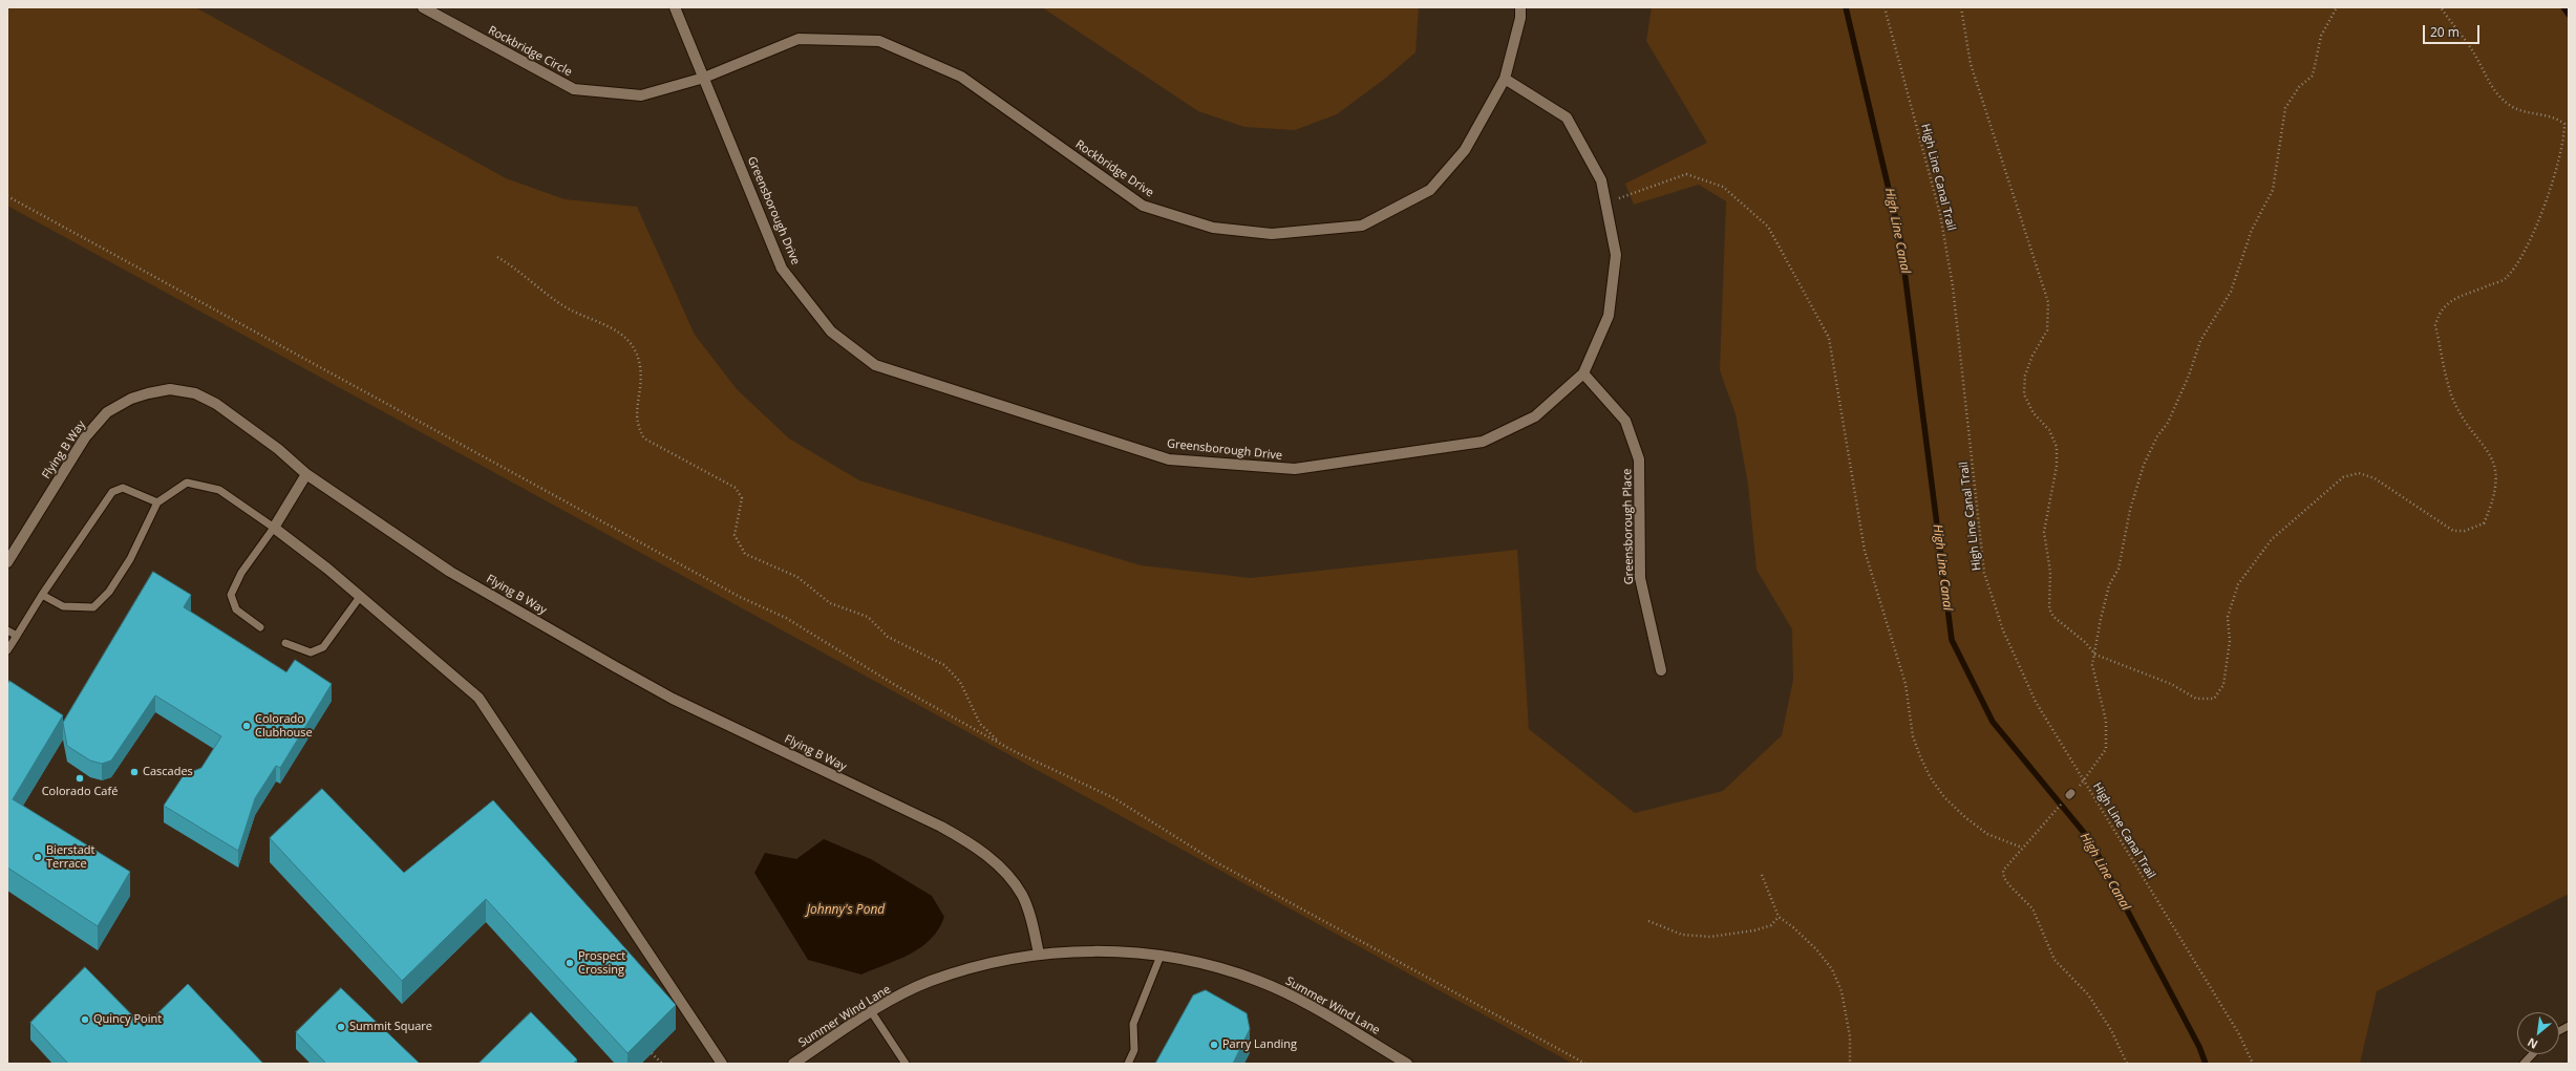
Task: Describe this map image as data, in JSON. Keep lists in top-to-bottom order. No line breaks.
{"streets":{"street":["Rockbridge Circle","Rockbridge Drive","Greensborough Drive","Flying B Way","Greensborough Place","Summer Wind Lane"],"path":["High Line Canal Trail"]},"crossings":[["Rockbridge Circle","Rockbridge Drive"],["Rockbridge Circle","Greensborough Drive"],["Rockbridge Drive","Greensborough Drive"],["Greensborough Drive","Greensborough Place"],["Flying B Way","Summer Wind Lane"]],"water":["High Line Canal","Johnny's Pond"],"places":["Colorado Clubhouse","Cascades","Colorado Café","Bierstadt Terrace","Prospect Crossing","Quincy Point","Summit Square","Parry Landing"],"scale_bar":"20 m","north":"bottom left"}
